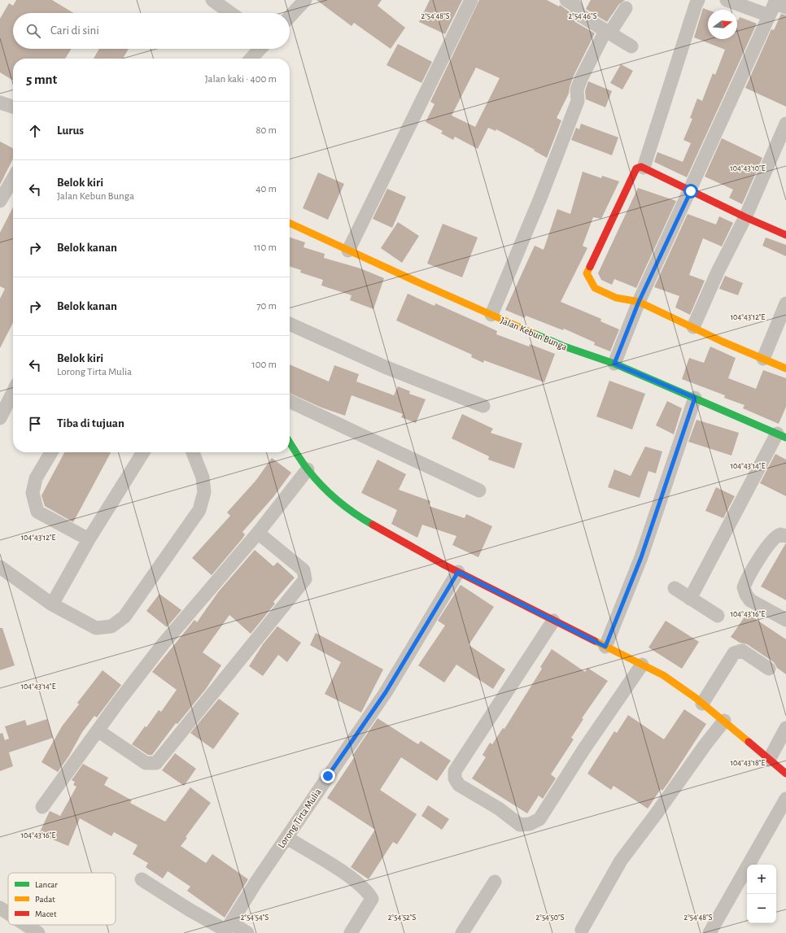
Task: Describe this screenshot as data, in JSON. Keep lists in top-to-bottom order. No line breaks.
{"streets":{"street":["Jalan Kebun Bunga","Lorong Tirta Mulia"]},"legend":["Lancar","Padat","Macet"],"north":"right","page":{"search":"Cari di sini","heading":["5 mnt","Jalan kaki · 400 m"],"list":[["Lurus","80 m"],["Belok kiri","Jalan Kebun Bunga","40 m"],["Belok kanan","110 m"],["Belok kanan","70 m"],["Belok kiri","Lorong Tirta Mulia","100 m"],"Tiba di tujuan"],"map_buttons":["+","−"]},"coordinates":["2°54'48\"S","2°54'46\"S","104°43'10\"E","104°43'12\"E","104°43'14\"E","104°43'16\"E","104°43'18\"E","2°54'54\"S","2°54'52\"S","2°54'50\"S"]}
